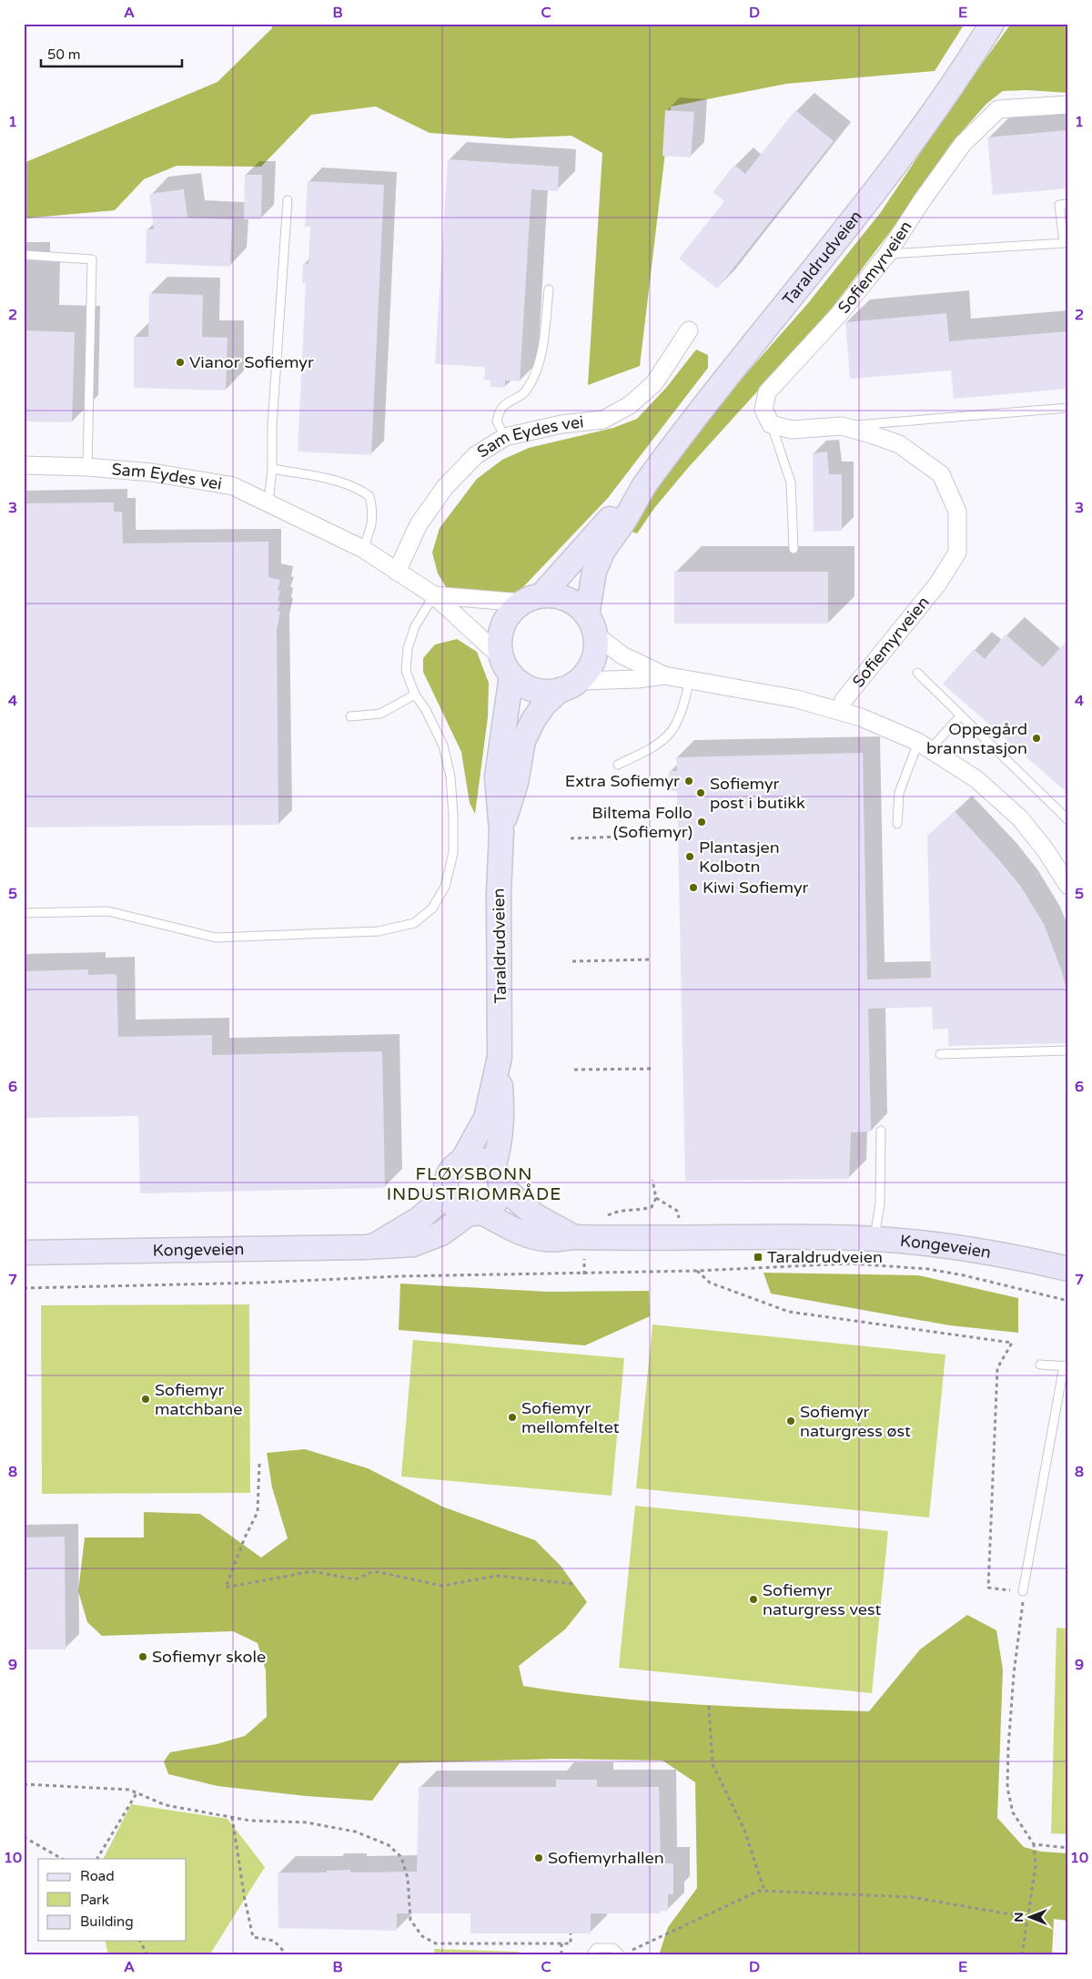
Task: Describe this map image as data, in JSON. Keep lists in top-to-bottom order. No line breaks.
{"streets":{"main road":["Taraldrudveien","Kongeveien"],"street":["Sofiemyrveien","Sam Eydes vei"]},"crossings":[["Taraldrudveien","Sam Eydes vei"],["Taraldrudveien","Kongeveien"]],"districts":["FLØYSBONN INDUSTRIOMRÅDE"],"places":{"other":["Vianor Sofiemyr","Oppegård brannstasjon","Extra Sofiemyr","Sofiemyr post i butikk","Biltema Follo (Sofiemyr)","Plantasjen Kolbotn","Kiwi Sofiemyr","Sofiemyr matchbane","Sofiemyr mellomfeltet","Sofiemyr naturgress øst","Sofiemyr naturgress vest","Sofiemyr skole","Sofiemyrhallen"],"transit":["Taraldrudveien"]},"legend":["Road","Park","Building"],"scale_bar":"50 m","north":"left","grid":{"columns":["A","B","C","D","E"],"rows":["1","2","3","4","5","6","7","8","9","10"]}}
